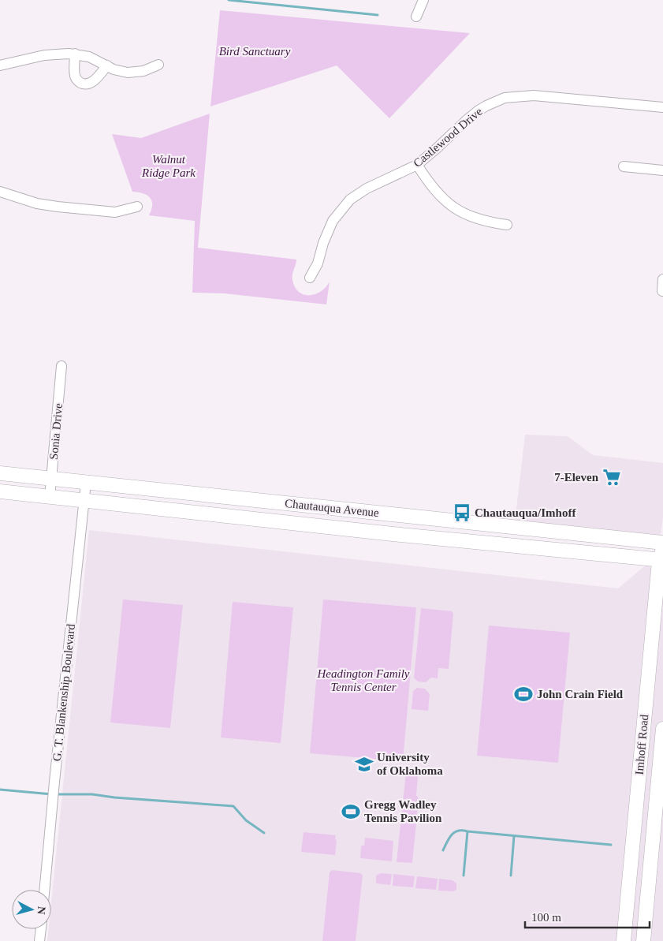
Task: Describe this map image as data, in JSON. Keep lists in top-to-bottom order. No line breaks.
{"streets":{"main road":["Chautauqua Avenue","Imhoff Road"],"street":["Castlewood Drive","Sonia Drive","G. T. Blankenship Boulevard"]},"crossings":[["Sonia Drive","Chautauqua Avenue"],["Chautauqua Avenue","G. T. Blankenship Boulevard"],["Chautauqua Avenue","Imhoff Road"]],"parks":["Bird Sanctuary","Walnut Ridge Park","Headington Family Tennis Center"],"places":{"supermarket":["7-Eleven"],"bus stop":["Chautauqua/Imhoff"],"sports":["John Crain Field","Gregg Wadley Tennis Pavilion"],"school or university":["University of Oklahoma"]},"scale_bar":"100 m","north":"right"}
